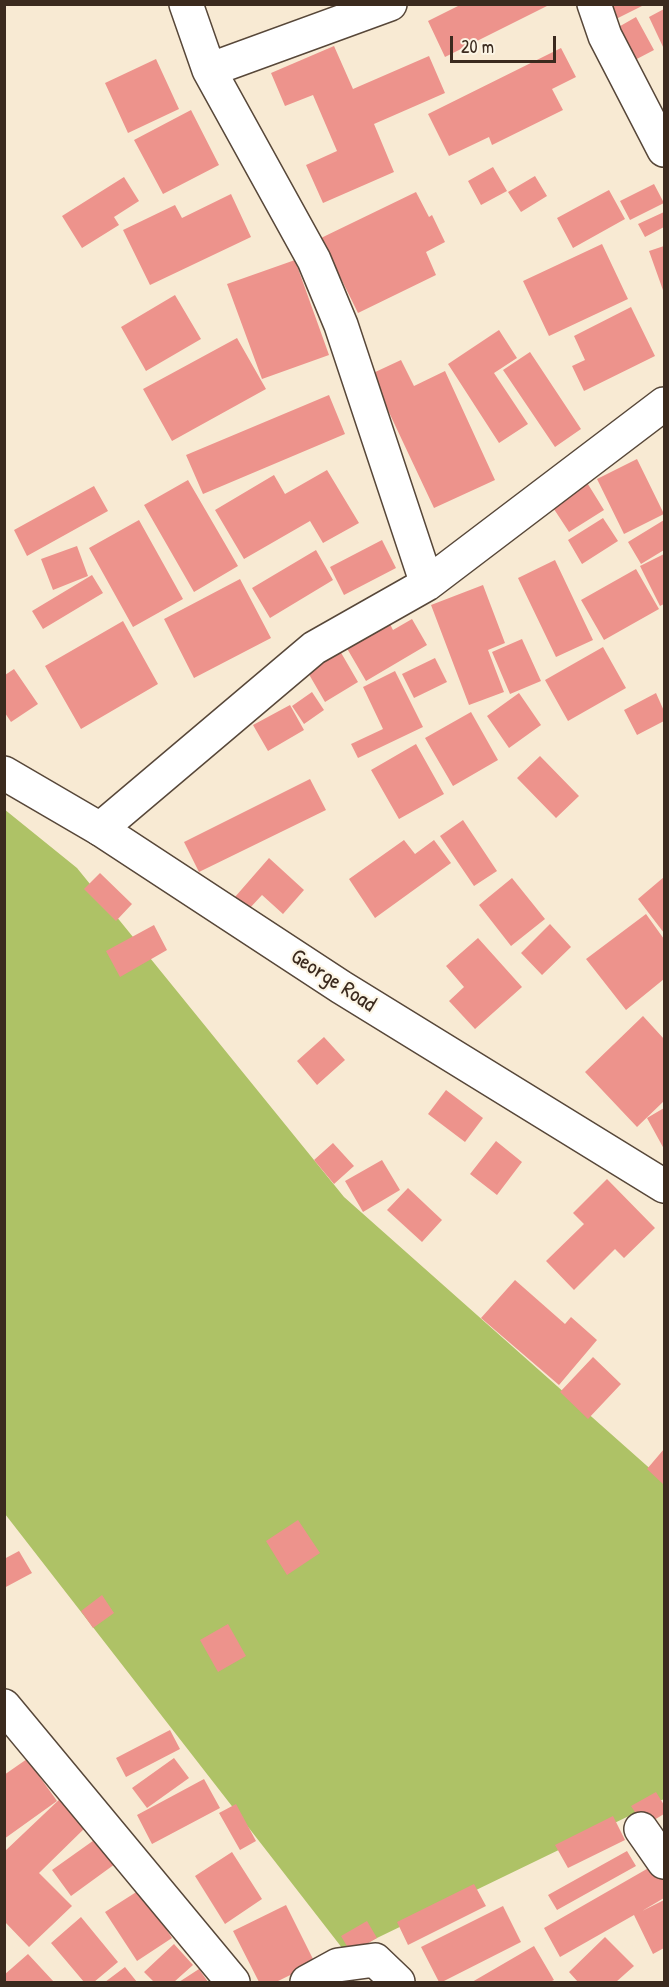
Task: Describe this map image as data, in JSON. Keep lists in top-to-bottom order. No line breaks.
{"streets":{"street":["George Road"]},"scale_bar":"20 m"}
